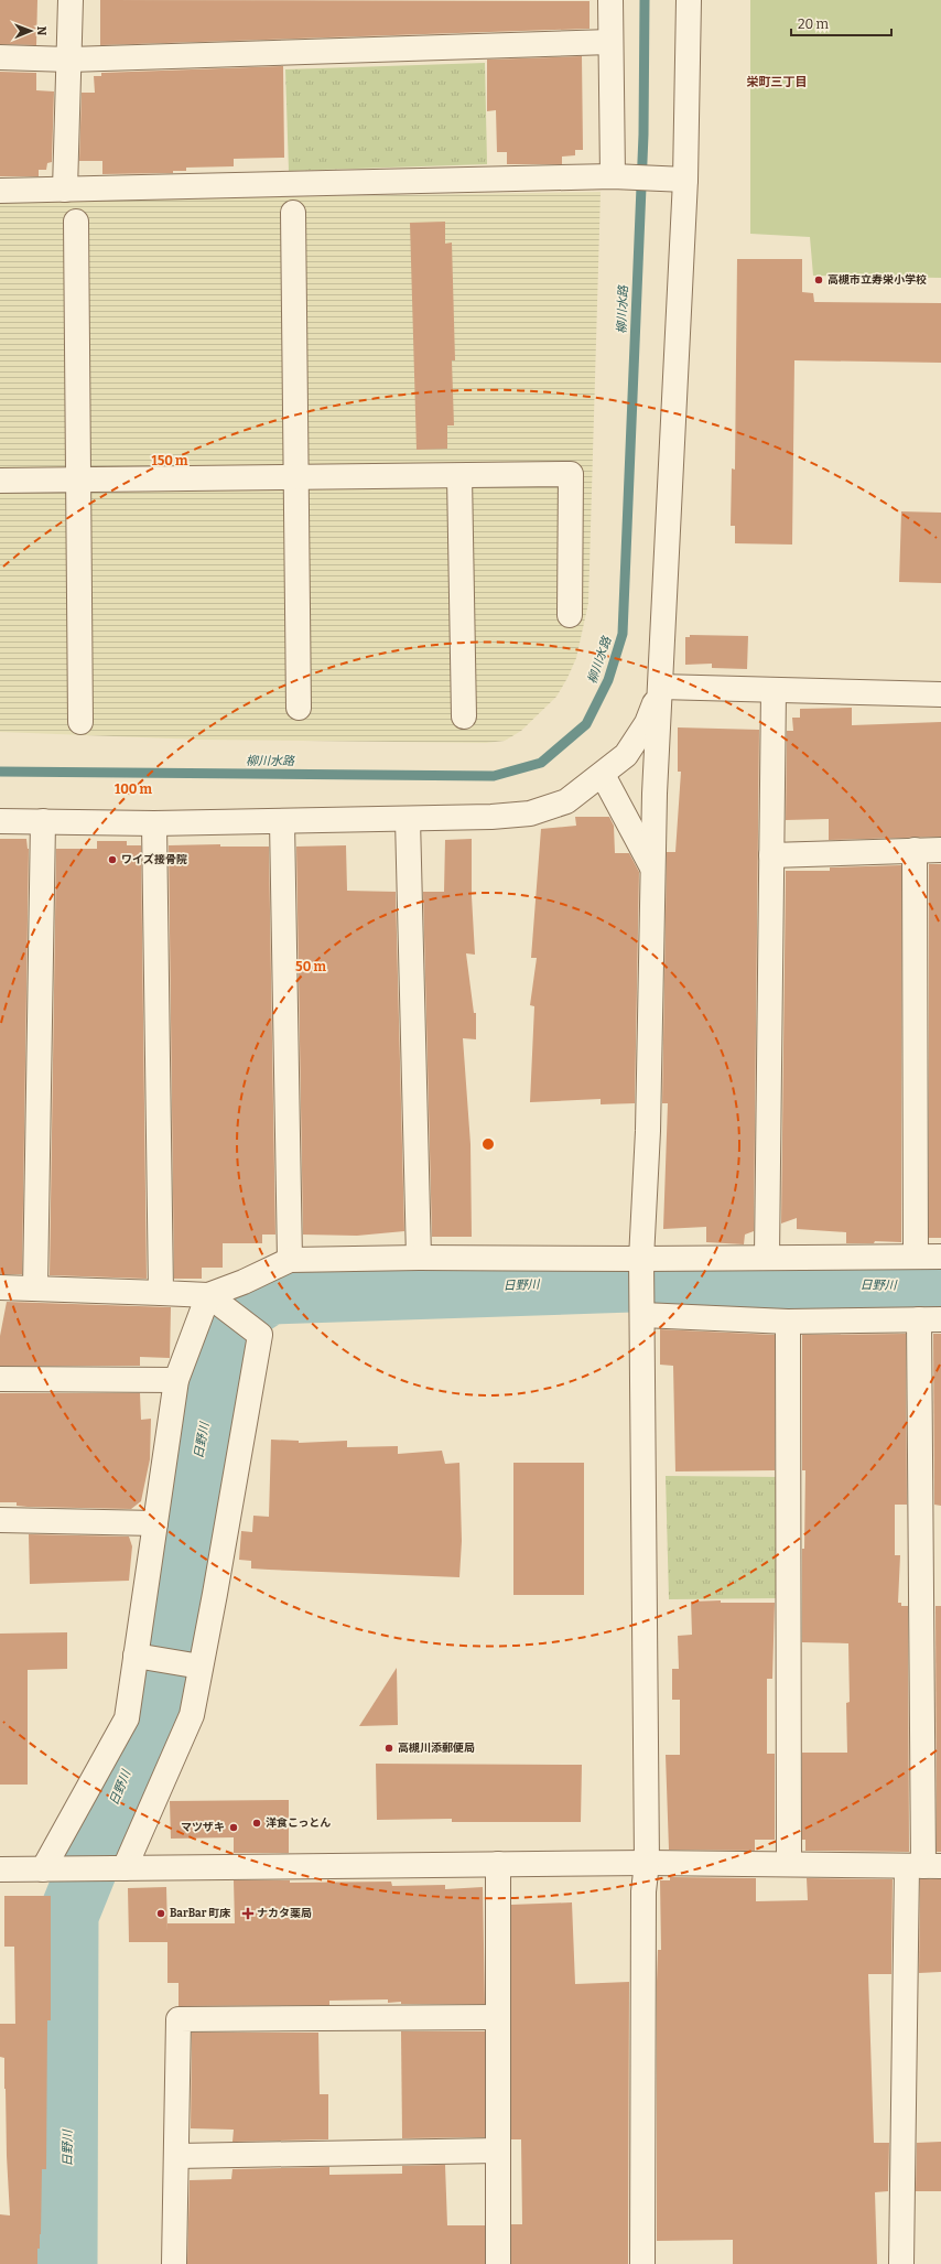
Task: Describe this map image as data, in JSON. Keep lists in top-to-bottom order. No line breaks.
{"districts":["栄町三丁目"],"water":["柳川水路","日野川"],"places":{"other":["高槻市立寿栄小学校","ワイズ接骨院","高槻川添郵便局","洋食こっとん","マツザキ","BarBar 町床"],"health":["ナカタ薬局"]},"scale_bar":"20 m","north":"right","rings":["150 m","100 m","50 m"]}
